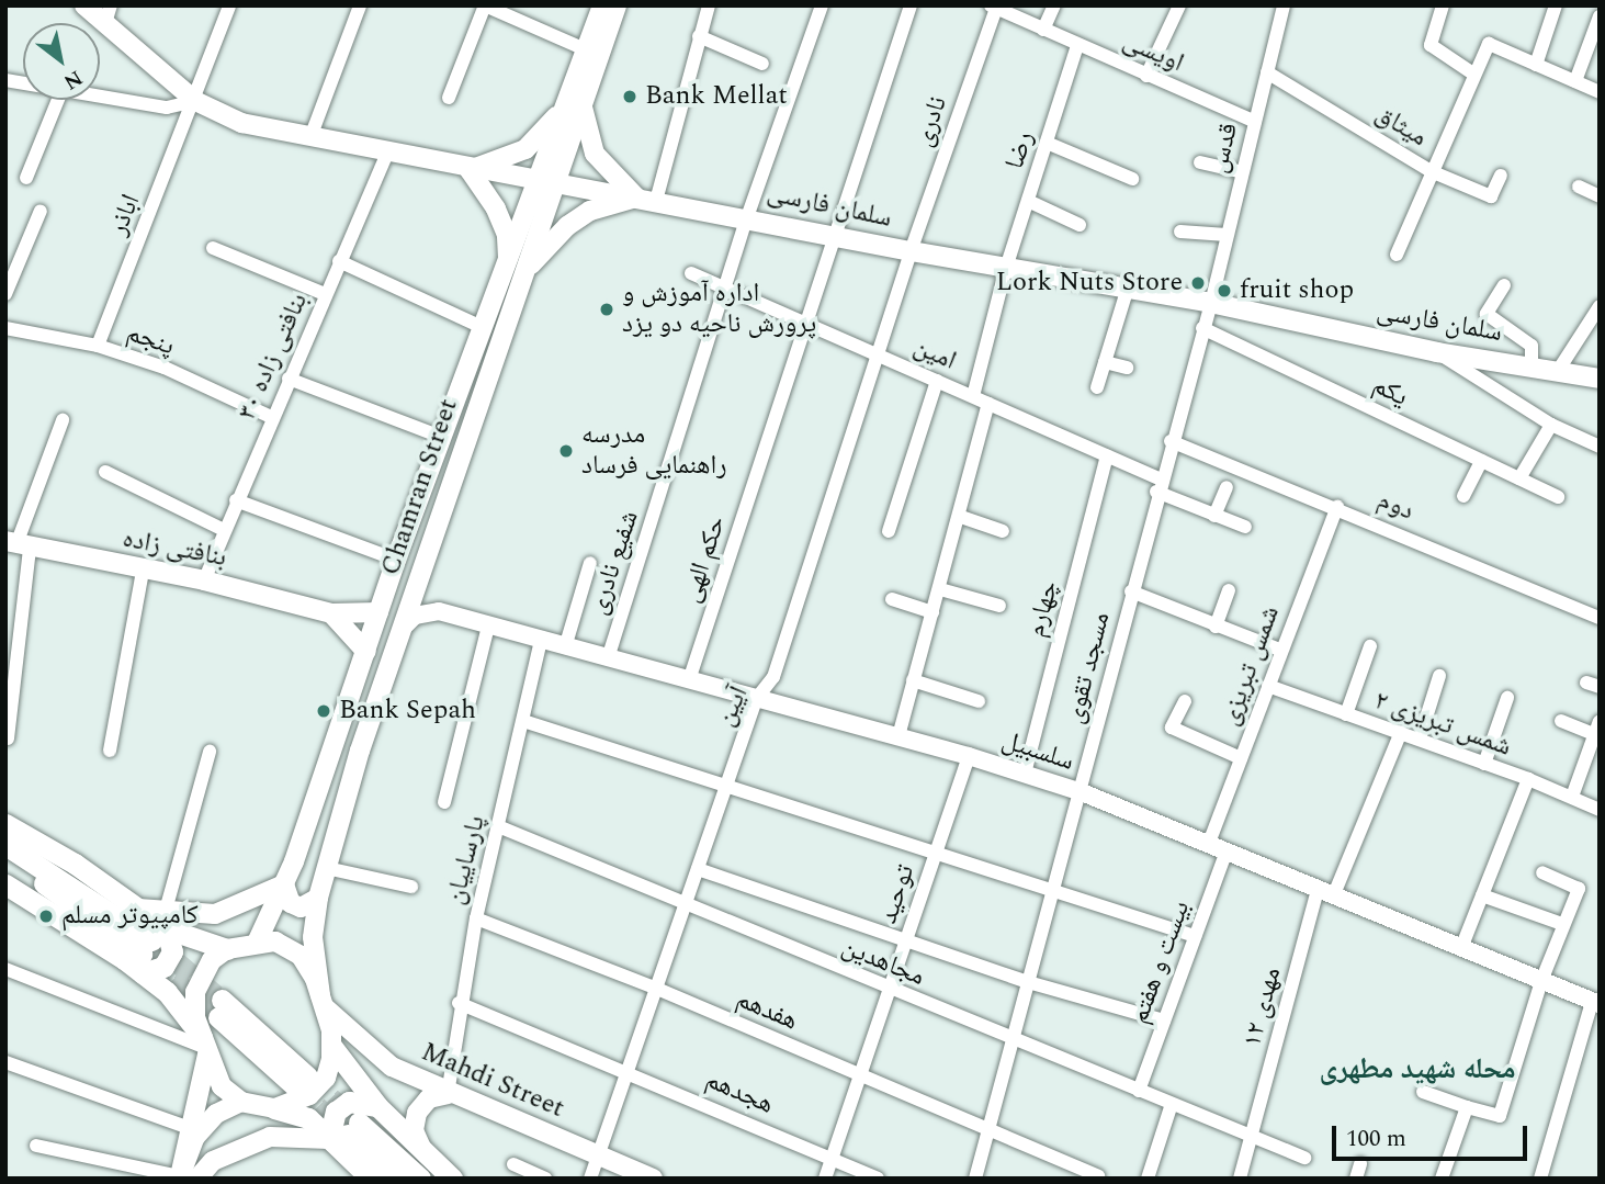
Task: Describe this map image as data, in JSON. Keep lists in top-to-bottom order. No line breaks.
{"streets":{"main road":["سلمان فارسی","Chamran Street","بنافتی زاده","Mahdi Street"],"street":["اویسی","نادری","میثاق","قدس","رضا","اباذر","پنجم","امین","بنافتی زاده ۳۰","یکم","دوم","حکم الهی","شفیع نادری","چهارم","شمس تبریزی","مسجد تقوی","آیین","شمس تبریزی ۲","سلسبیل","پارساییان","توحید","مجاهدین","بیست و هفتم","مهدی ۱۲","هفدهم","هجدهم"]},"crossings":[["اویسی","نادری"],["اویسی","قدس"],["اویسی","رضا"],["نادری","سلمان فارسی"],["نادری","آیین"],["میثاق","قدس"],["قدس","سلمان فارسی"],["قدس","مسجد تقوی"],["رضا","سلمان فارسی"],["رضا","امین"],["سلمان فارسی","اباذر"],["سلمان فارسی","بنافتی زاده ۳۰"],["سلمان فارسی","Chamran Street"],["سلمان فارسی","حکم الهی"],["سلمان فارسی","شفیع نادری"],["سلمان فارسی","مسجد تقوی"],["سلمان فارسی","آیین"],["اباذر","پنجم"],["پنجم","بنافتی زاده ۳۰"],["امین","حکم الهی"],["امین","شفیع نادری"],["امین","چهارم"],["امین","مسجد تقوی"],["امین","آیین"],["بنافتی زاده ۳۰","بنافتی زاده"],["یکم","مسجد تقوی"],["Chamran Street","بنافتی زاده"],["Chamran Street","Mahdi Street"],["دوم","شمس تبریزی"],["دوم","مسجد تقوی"],["حکم الهی","سلسبیل"],["شفیع نادری","سلسبیل"],["چهارم","سلسبیل"],["شمس تبریزی","شمس تبریزی ۲"],["شمس تبریزی","سلسبیل"],["مسجد تقوی","سلسبیل"],["مسجد تقوی","مجاهدین"],["مسجد تقوی","هفدهم"],["آیین","سلسبیل"],["آیین","مجاهدین"],["آیین","هفدهم"],["آیین","Mahdi Street"],["آیین","هجدهم"],["شمس تبریزی ۲","مهدی ۱۲"],["سلسبیل","پارساییان"],["سلسبیل","توحید"],["سلسبیل","بیست و هفتم"],["سلسبیل","مهدی ۱۲"],["پارساییان","مجاهدین"],["پارساییان","هفدهم"],["پارساییان","Mahdi Street"],["پارساییان","هجدهم"],["توحید","مجاهدین"],["توحید","هفدهم"],["توحید","هجدهم"],["مجاهدین","بیست و هفتم"],["مجاهدین","مهدی ۱۲"]],"districts":["محله شهید مطهری"],"places":["Bank Mellat","Lork Nuts Store","fruit shop","اداره آموزش و پرورش ناحیه دو یزد","مدرسه راهنمایی فرساد","Bank Sepah","کامپیوتر مسلم"],"scale_bar":"100 m","north":"bottom right"}
